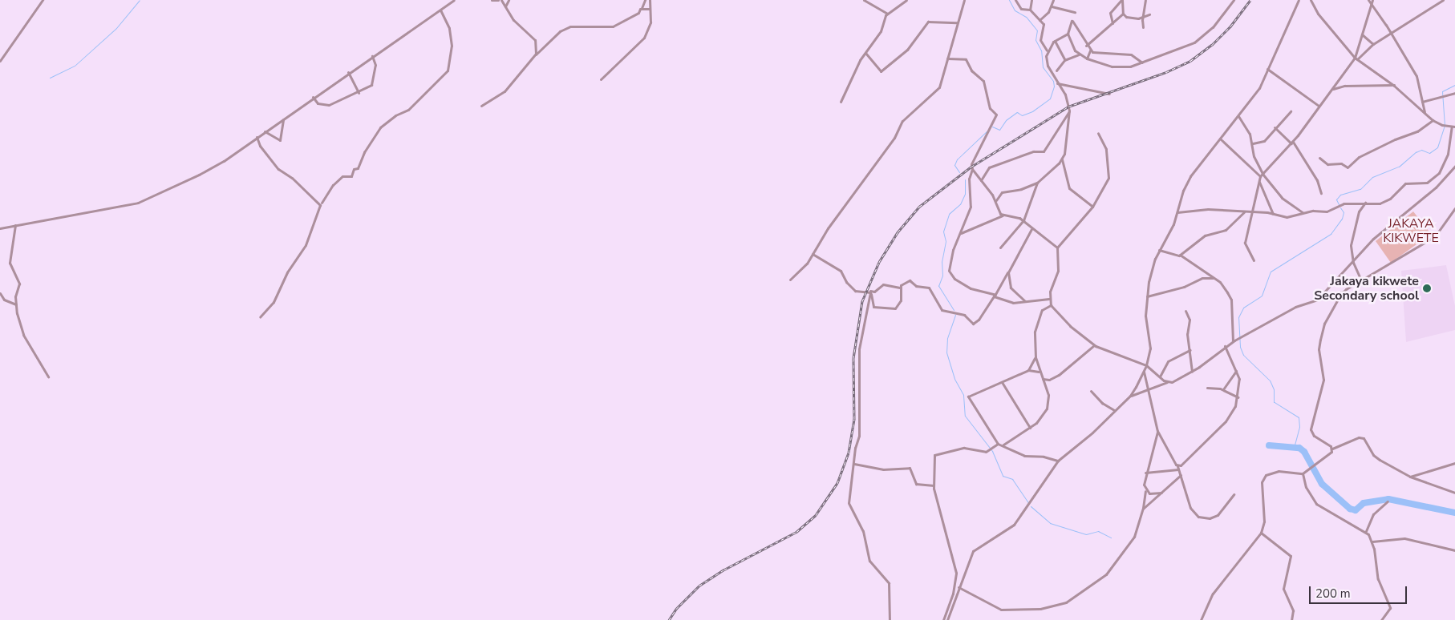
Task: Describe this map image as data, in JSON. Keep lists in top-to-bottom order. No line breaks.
{"parks":["JAKAYA KIKWETE"],"places":["Jakaya kikwete Secondary school"],"scale_bar":"200 m"}
